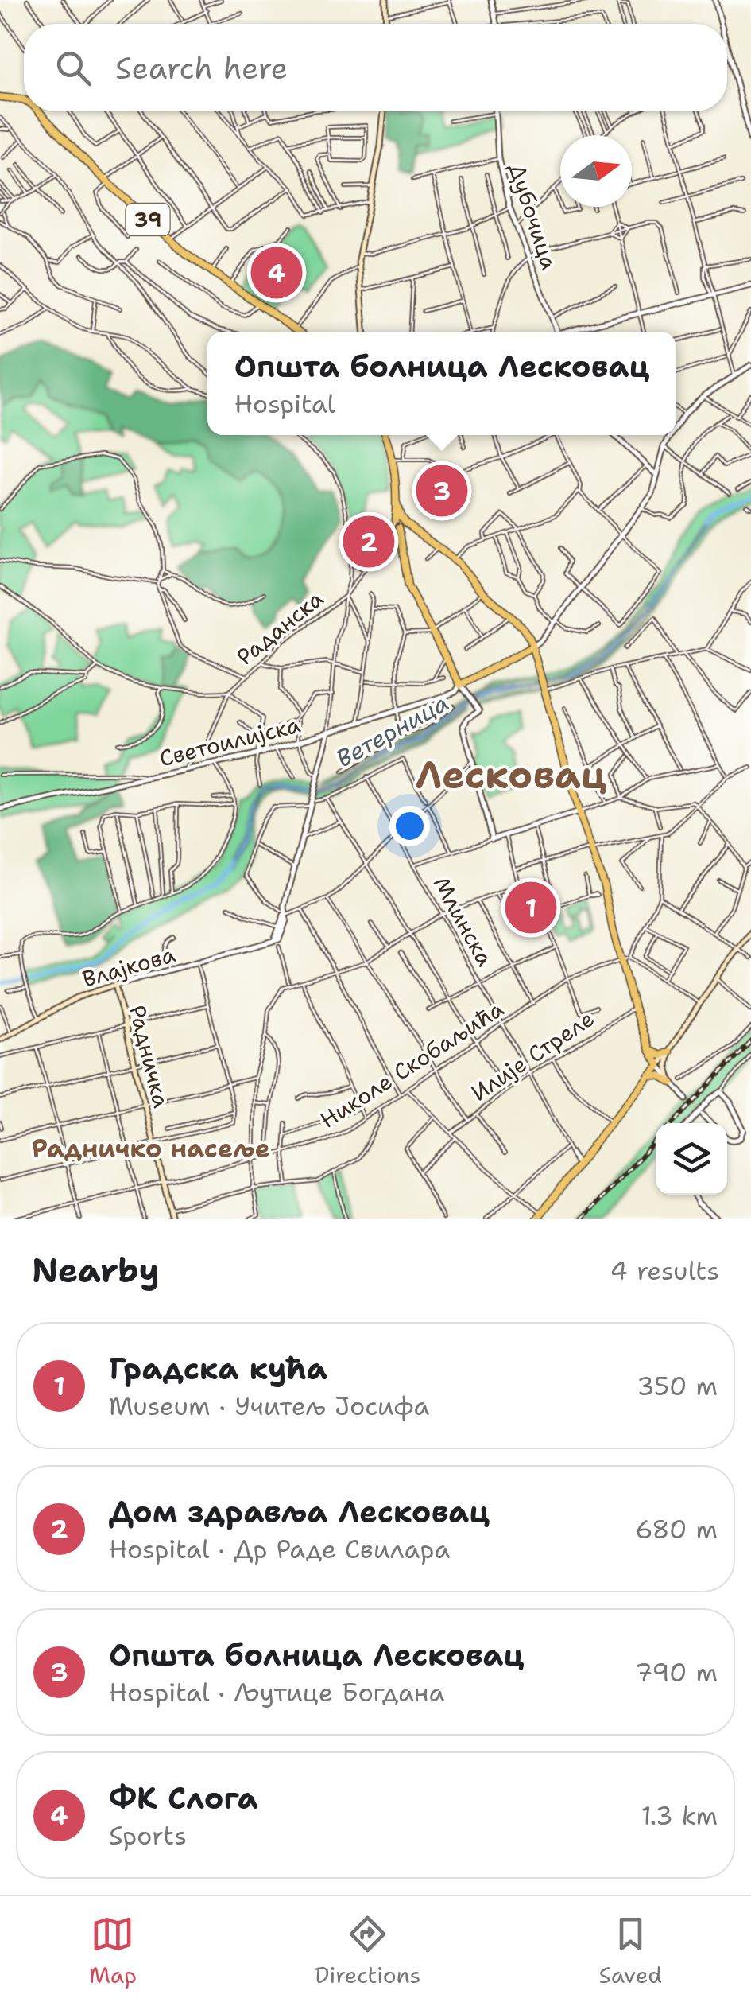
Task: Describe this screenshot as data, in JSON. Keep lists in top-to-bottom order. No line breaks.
{"streets":{"main road":["39","Влајкова","Радничка"],"street":["Дубочица","Раданска","Светоилијска","Млинска","Илије Стреле","Николе Скобаљића"]},"crossings":[["Раданска","Светоилијска"],["Млинска","Илије Стреле"],["Млинска","Николе Скобаљића"],["Влајкова","Радничка"],["Радничка","Николе Скобаљића"]],"districts":["Лесковац","Радничко насеље"],"water":["Ветерница"],"north":"right","page":{"search":"Search here","pins":["4","3","2","1"],"popup":["Општа болница Лесковац","Hospital"],"heading":["Nearby","4 results"],"list":[{"mark":"1","name":"Градска кућа","note":"Museum · Учитељ Јосифа","value":"350 m"},{"mark":"2","name":"Дом здравља Лесковац","note":"Hospital · Др Раде Свилара","value":"680 m"},{"mark":"3","name":"Општа болница Лесковац","note":"Hospital · Љутице Богдана","value":"790 m"},{"mark":"4","name":"ФК Слога","note":"Sports","value":"1.3 km"}],"nav":["Map","Directions","Saved"]}}
